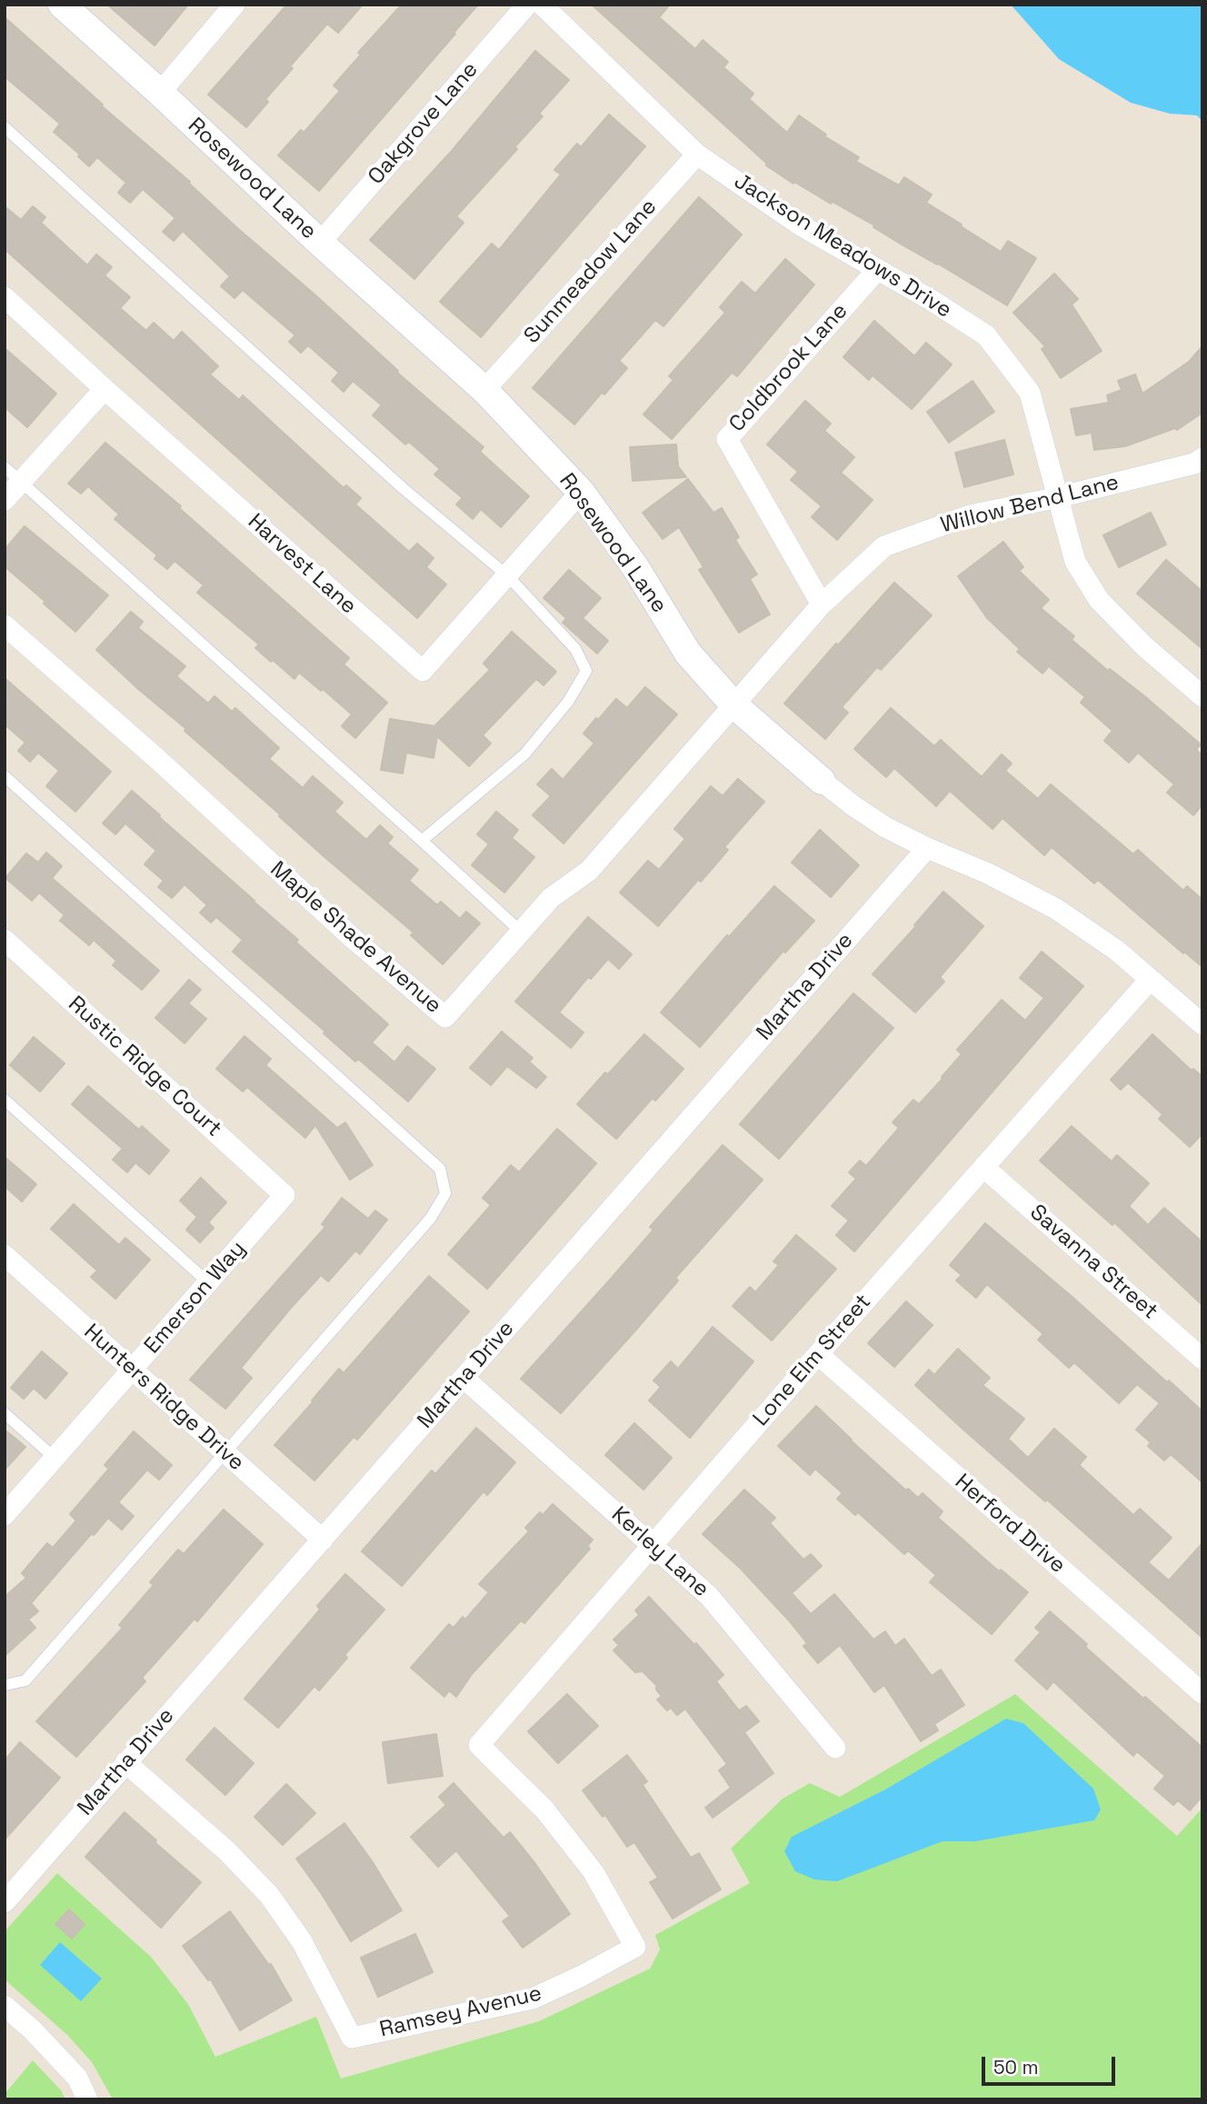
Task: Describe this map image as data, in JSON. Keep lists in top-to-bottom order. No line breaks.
{"streets":{"street":["Oakgrove Lane","Rosewood Lane","Jackson Meadows Drive","Sunmeadow Lane","Coldbrook Lane","Willow Bend Lane","Harvest Lane","Maple Shade Avenue","Martha Drive","Rustic Ridge Court","Savanna Street","Emerson Way","Lone Elm Street","Hunters Ridge Drive","Herford Drive","Kerley Lane","Ramsey Avenue"]},"crossings":[["Oakgrove Lane","Rosewood Lane"],["Rosewood Lane","Sunmeadow Lane"],["Rosewood Lane","Willow Bend Lane"],["Rosewood Lane","Harvest Lane"],["Rosewood Lane","Maple Shade Avenue"],["Rosewood Lane","Martha Drive"],["Rosewood Lane","Lone Elm Street"],["Jackson Meadows Drive","Sunmeadow Lane"],["Jackson Meadows Drive","Coldbrook Lane"],["Jackson Meadows Drive","Willow Bend Lane"],["Coldbrook Lane","Willow Bend Lane"],["Willow Bend Lane","Maple Shade Avenue"],["Martha Drive","Hunters Ridge Drive"],["Martha Drive","Kerley Lane"],["Martha Drive","Ramsey Avenue"],["Rustic Ridge Court","Emerson Way"],["Savanna Street","Lone Elm Street"],["Emerson Way","Hunters Ridge Drive"],["Lone Elm Street","Herford Drive"],["Lone Elm Street","Kerley Lane"],["Lone Elm Street","Ramsey Avenue"]],"scale_bar":"50 m"}
